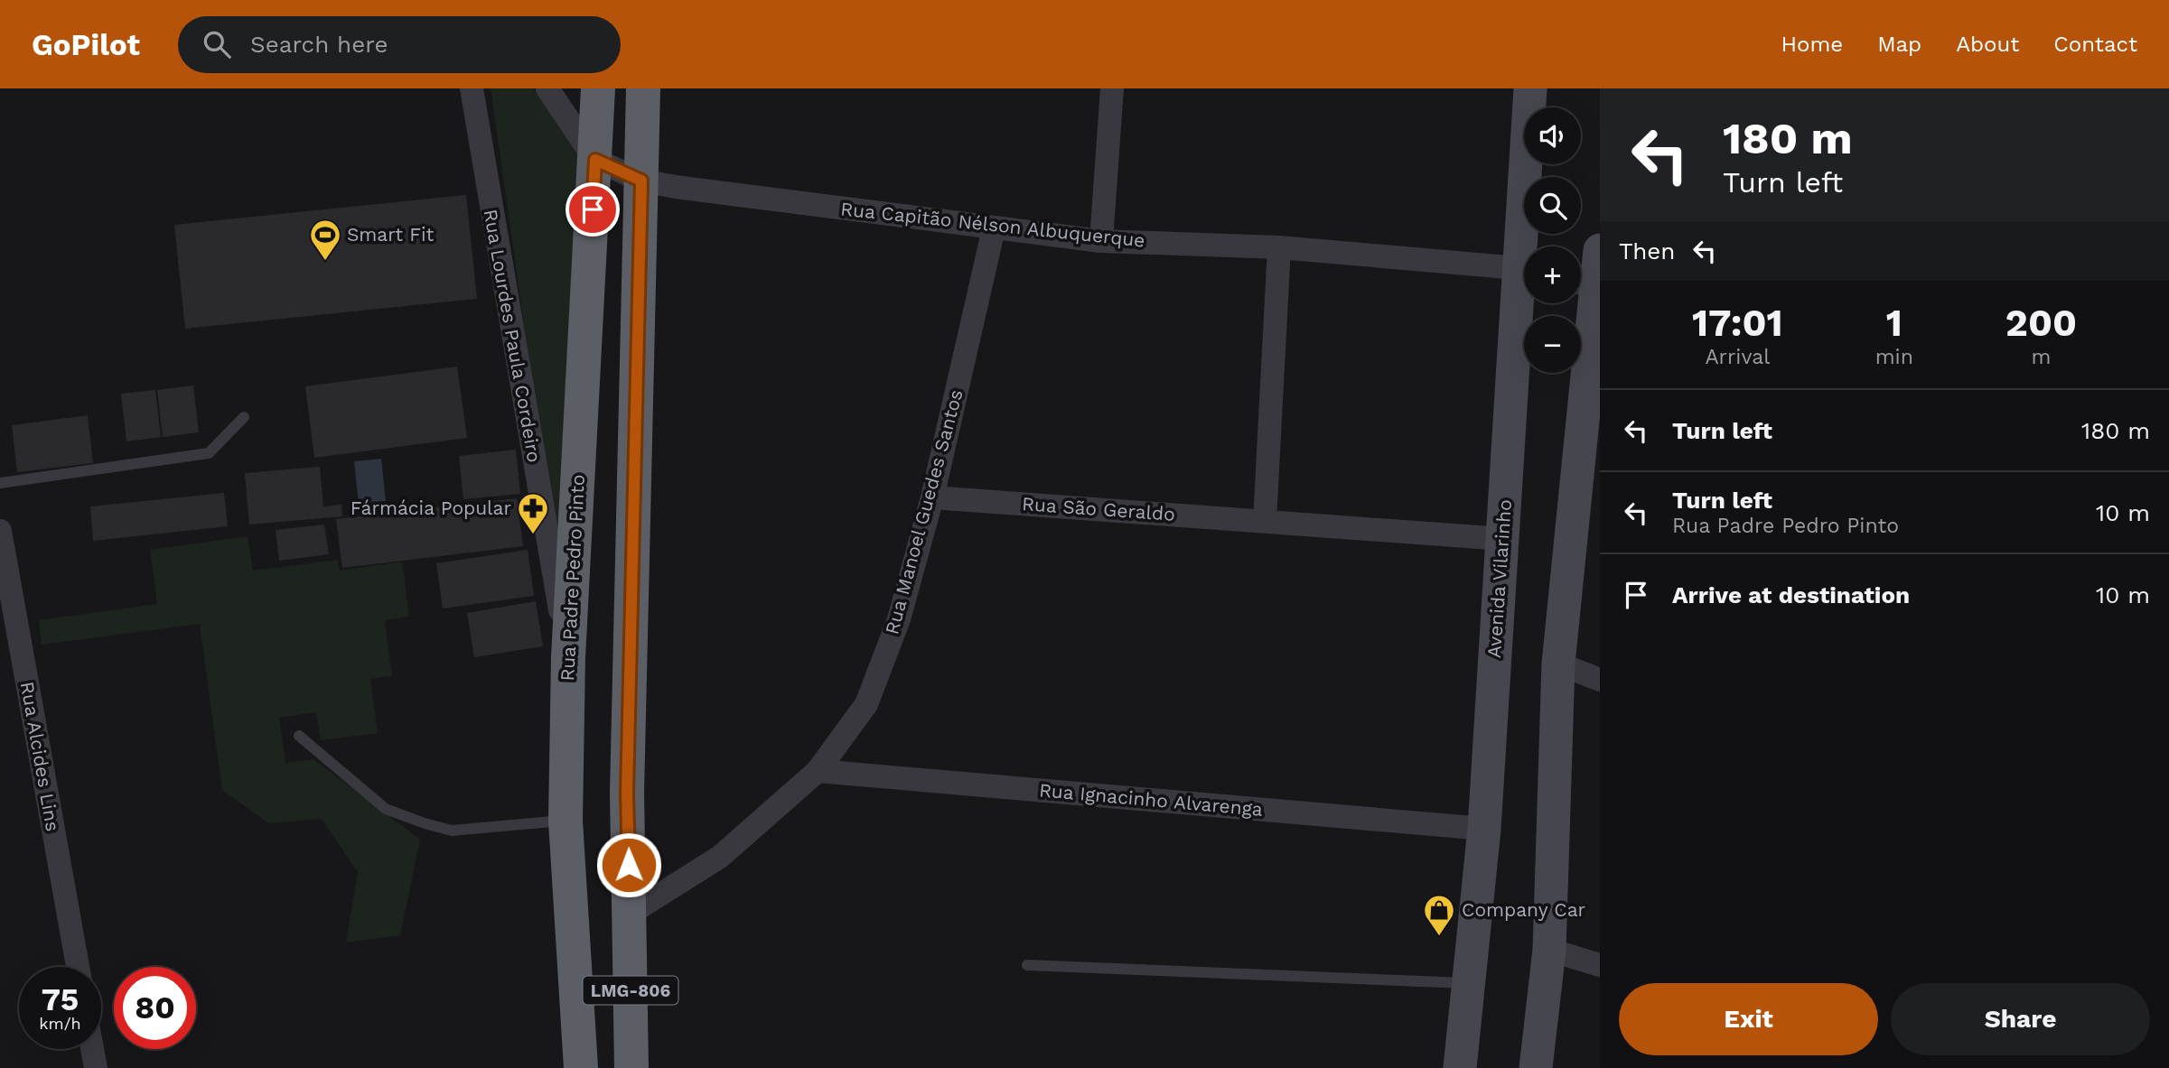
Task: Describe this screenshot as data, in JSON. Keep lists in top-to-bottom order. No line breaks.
{"streets":{"highway":["Rua Padre Pedro Pinto","LMG-806"],"main road":["Avenida Vilarinho"],"street":["Rua Capitão Nélson Albuquerque","Rua Lourdes Paula Cordeiro","Rua São Geraldo","Rua Manoel Guedes Santos","Rua Alcides Lins","Rua Ignacinho Alvarenga"]},"crossings":[["Rua Capitão Nélson Albuquerque","Rua Manoel Guedes Santos"],["Rua Capitão Nélson Albuquerque","Rua Padre Pedro Pinto"],["Rua Capitão Nélson Albuquerque","LMG-806"],["Rua Lourdes Paula Cordeiro","Rua Padre Pedro Pinto"],["Rua São Geraldo","Rua Manoel Guedes Santos"],["Rua São Geraldo","Avenida Vilarinho"],["Rua Manoel Guedes Santos","Rua Ignacinho Alvarenga"],["Rua Manoel Guedes Santos","LMG-806"],["Avenida Vilarinho","Rua Ignacinho Alvarenga"]],"places":{"sports":["Smart Fit"],"pharmacy":["Fármácia Popular"],"shop":["Company Car"]},"page":{"header":"GoPilot","search":"Search here","nav":["Home","Map","About","Contact"],"turn":["180 m","Turn left"],"map_buttons":["+","−"],"then":"Then","eta":["17:01","Arrival","1","min","200","m"],"list":[{"name":"Turn left","value":"180 m"},{"name":"Turn left","note":"Rua Padre Pedro Pinto","value":"10 m"},{"name":"Arrive at destination","value":"10 m"}],"speed":"75 km/h","limit":"80","buttons":["Exit","Share"]}}
